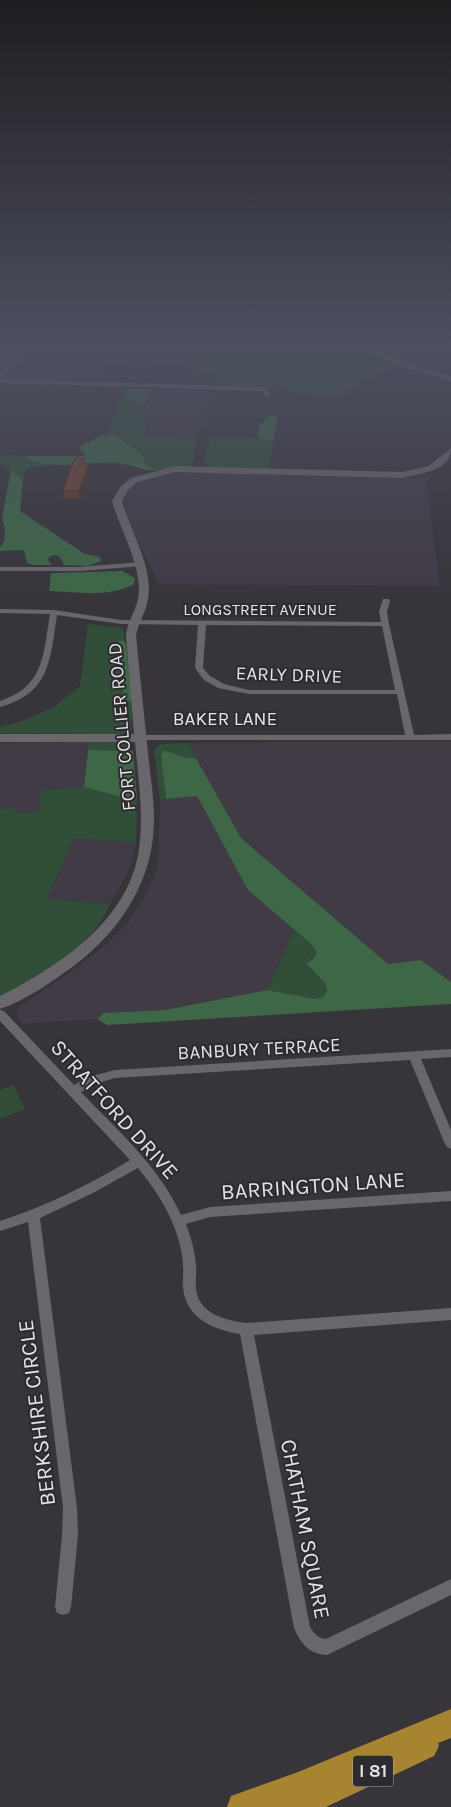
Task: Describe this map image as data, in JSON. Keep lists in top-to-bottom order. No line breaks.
{"streets":{"highway":["I 81"],"street":["LONGSTREET AVENUE","EARLY DRIVE","BAKER LANE","FORT COLLIER ROAD","BANBURY TERRACE","STRATFORD DRIVE","BARRINGTON LANE","BERKSHIRE CIRCLE","CHATHAM SQUARE"]},"crossings":[["LONGSTREET AVENUE","EARLY DRIVE"],["LONGSTREET AVENUE","FORT COLLIER ROAD"],["BAKER LANE","FORT COLLIER ROAD"],["BANBURY TERRACE","STRATFORD DRIVE"],["STRATFORD DRIVE","BARRINGTON LANE"],["STRATFORD DRIVE","CHATHAM SQUARE"]]}
